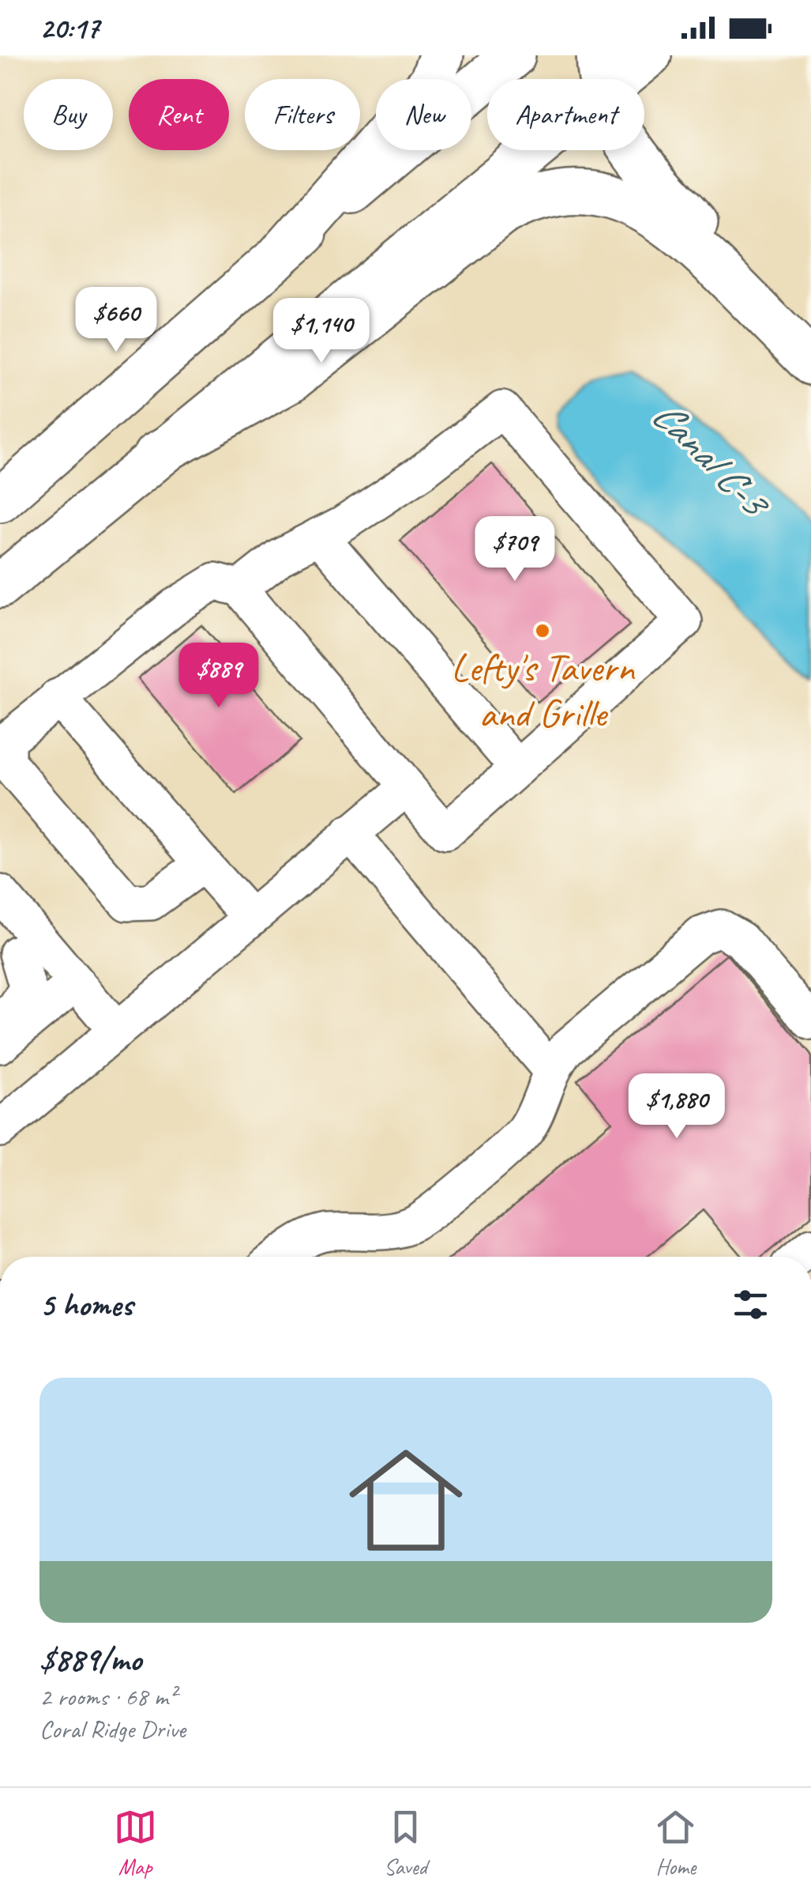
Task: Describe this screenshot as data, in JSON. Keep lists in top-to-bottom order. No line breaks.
{"water":["Canal C-3"],"places":["Lefty's Tavern and Grille"],"page":{"status":"20:17","chip":["Buy","Rent","Filters","New","Apartment"],"price":["$660","$1,140","$709","$889","$1,880"],"heading":"5 homes","list":[{"name":"$889/mo","note":"2 rooms · 68 m² · Coral Ridge Drive"}],"tabs":["Map","Saved","Home"]}}
